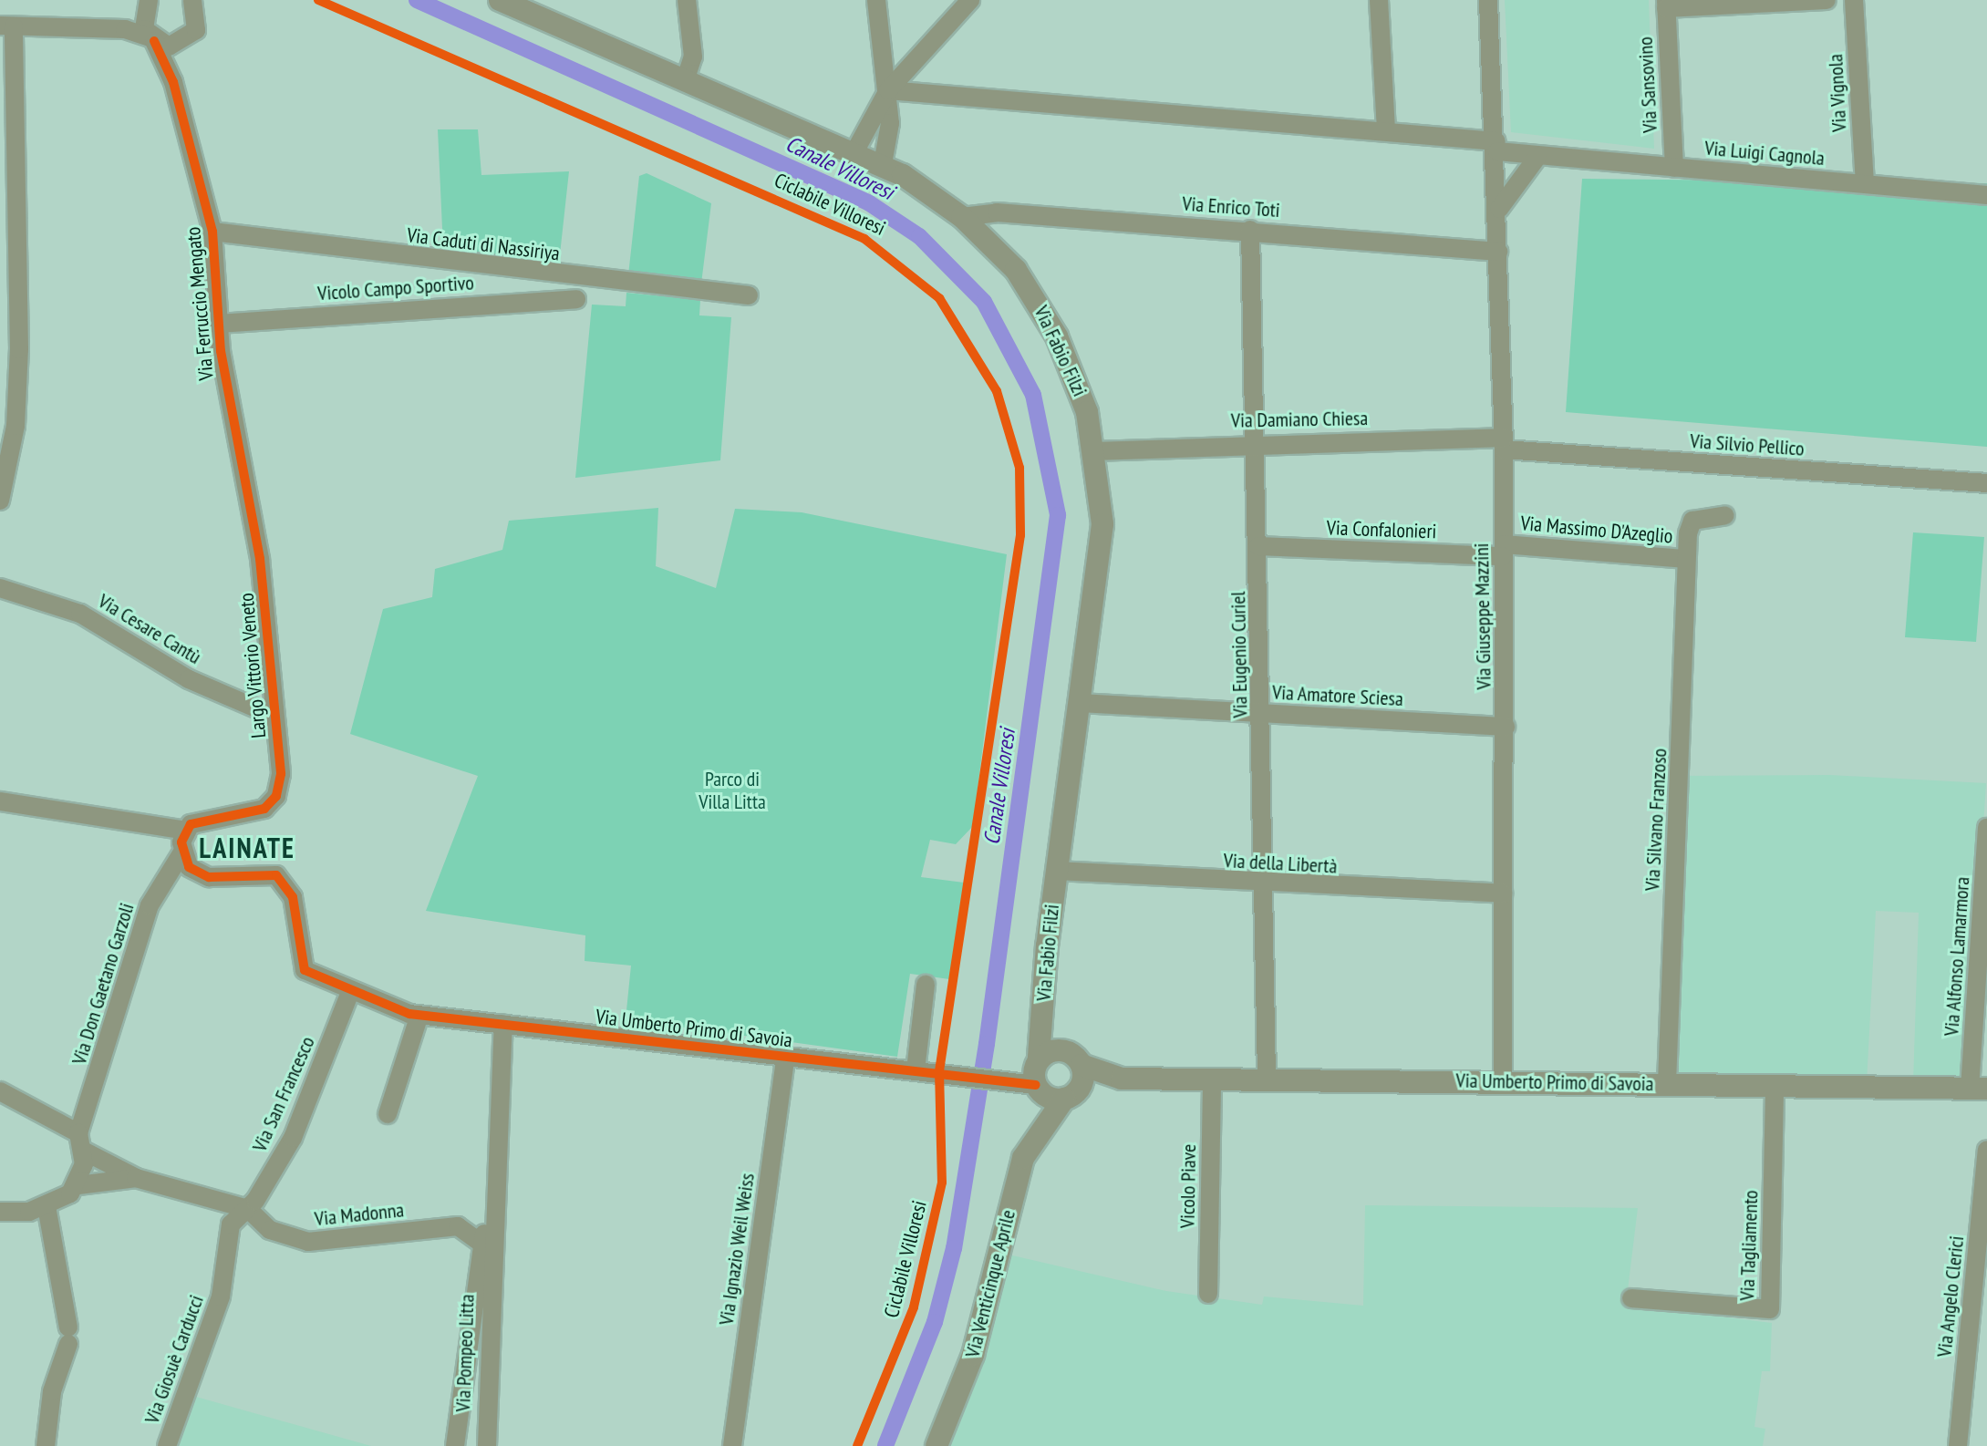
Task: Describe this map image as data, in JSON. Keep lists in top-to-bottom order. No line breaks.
{"streets":{"street":["Via Sansovino","Via Vignola","Via Luigi Cagnola","Via Enrico Toti","Via Caduti di Nassiriya","Vicolo Campo Sportivo","Via Ferruccio Mengato","Via Fabio Filzi","Via Damiano Chiesa","Via Silvio Pellico","Via Confalonieri","Via Massimo D'Azeglio","Via Giuseppe Mazzini","Via Cesare Cantù","Via Eugenio Curiel","Largo Vittorio Veneto","Via Amatore Sciesa","Via Silvano Franzoso","Via della Libertà","Via Alfonso Lamarmora","Via Don Gaetano Garzoli","Via Umberto Primo di Savoia","Via San Francesco","Vicolo Piave","Via Madonna","Via Tagliamento","Via Ignazio Weil Weiss","Via Venticinque Aprile","Via Angelo Clerici","Via Pompeo Litta","Via Giosuè Carducci"],"cycle path":["Ciclabile Villoresi"]},"crossings":[["Via Sansovino","Via Luigi Cagnola"],["Via Vignola","Via Luigi Cagnola"],["Via Luigi Cagnola","Via Giuseppe Mazzini"],["Via Enrico Toti","Via Fabio Filzi"],["Via Enrico Toti","Via Giuseppe Mazzini"],["Via Enrico Toti","Via Eugenio Curiel"],["Via Caduti di Nassiriya","Via Ferruccio Mengato"],["Vicolo Campo Sportivo","Via Ferruccio Mengato"],["Via Ferruccio Mengato","Largo Vittorio Veneto"],["Via Fabio Filzi","Via Damiano Chiesa"],["Via Fabio Filzi","Via Amatore Sciesa"],["Via Fabio Filzi","Via della Libertà"],["Via Fabio Filzi","Via Umberto Primo di Savoia"],["Via Fabio Filzi","Via Venticinque Aprile"],["Via Damiano Chiesa","Via Silvio Pellico"],["Via Damiano Chiesa","Via Giuseppe Mazzini"],["Via Damiano Chiesa","Via Eugenio Curiel"],["Via Silvio Pellico","Via Giuseppe Mazzini"],["Via Confalonieri","Via Massimo D'Azeglio"],["Via Confalonieri","Via Giuseppe Mazzini"],["Via Confalonieri","Via Eugenio Curiel"],["Via Massimo D'Azeglio","Via Giuseppe Mazzini"],["Via Massimo D'Azeglio","Via Silvano Franzoso"],["Via Giuseppe Mazzini","Via Amatore Sciesa"],["Via Giuseppe Mazzini","Via della Libertà"],["Via Giuseppe Mazzini","Via Umberto Primo di Savoia"],["Via Cesare Cantù","Largo Vittorio Veneto"],["Via Eugenio Curiel","Via Amatore Sciesa"],["Via Eugenio Curiel","Via della Libertà"],["Via Eugenio Curiel","Via Umberto Primo di Savoia"],["Largo Vittorio Veneto","Via Don Gaetano Garzoli"],["Largo Vittorio Veneto","Via Umberto Primo di Savoia"],["Via Silvano Franzoso","Via Umberto Primo di Savoia"],["Via Alfonso Lamarmora","Via Umberto Primo di Savoia"],["Via Don Gaetano Garzoli","Via Umberto Primo di Savoia"],["Via Umberto Primo di Savoia","Via San Francesco"],["Via Umberto Primo di Savoia","Vicolo Piave"],["Via Umberto Primo di Savoia","Via Tagliamento"],["Via Umberto Primo di Savoia","Via Ignazio Weil Weiss"],["Via Umberto Primo di Savoia","Via Venticinque Aprile"],["Via Umberto Primo di Savoia","Via Pompeo Litta"],["Via San Francesco","Via Madonna"],["Via San Francesco","Via Giosuè Carducci"],["Via Madonna","Via Pompeo Litta"],["Via Madonna","Via Giosuè Carducci"]],"districts":["LAINATE"],"water":["Canale Villoresi"],"parks":["Parco di Villa Litta"]}
